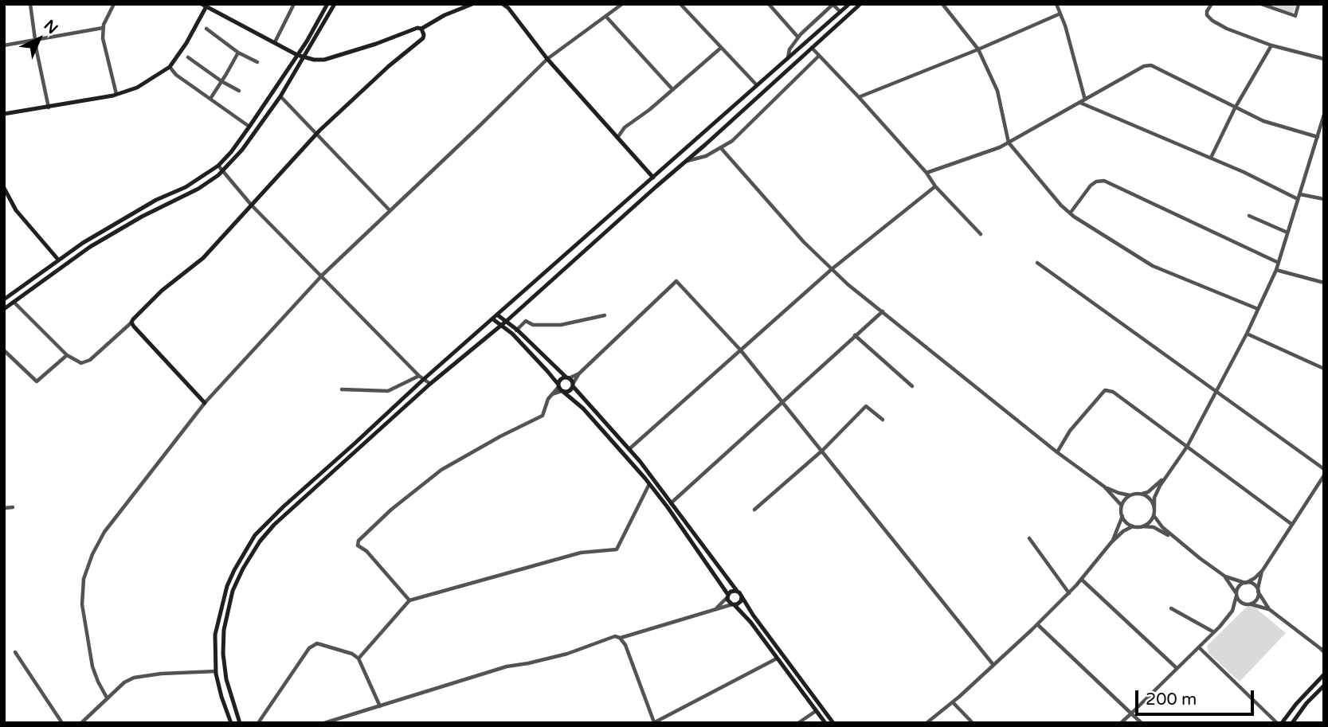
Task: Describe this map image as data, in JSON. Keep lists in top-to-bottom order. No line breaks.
{"scale_bar":"200 m","north":"top right"}
